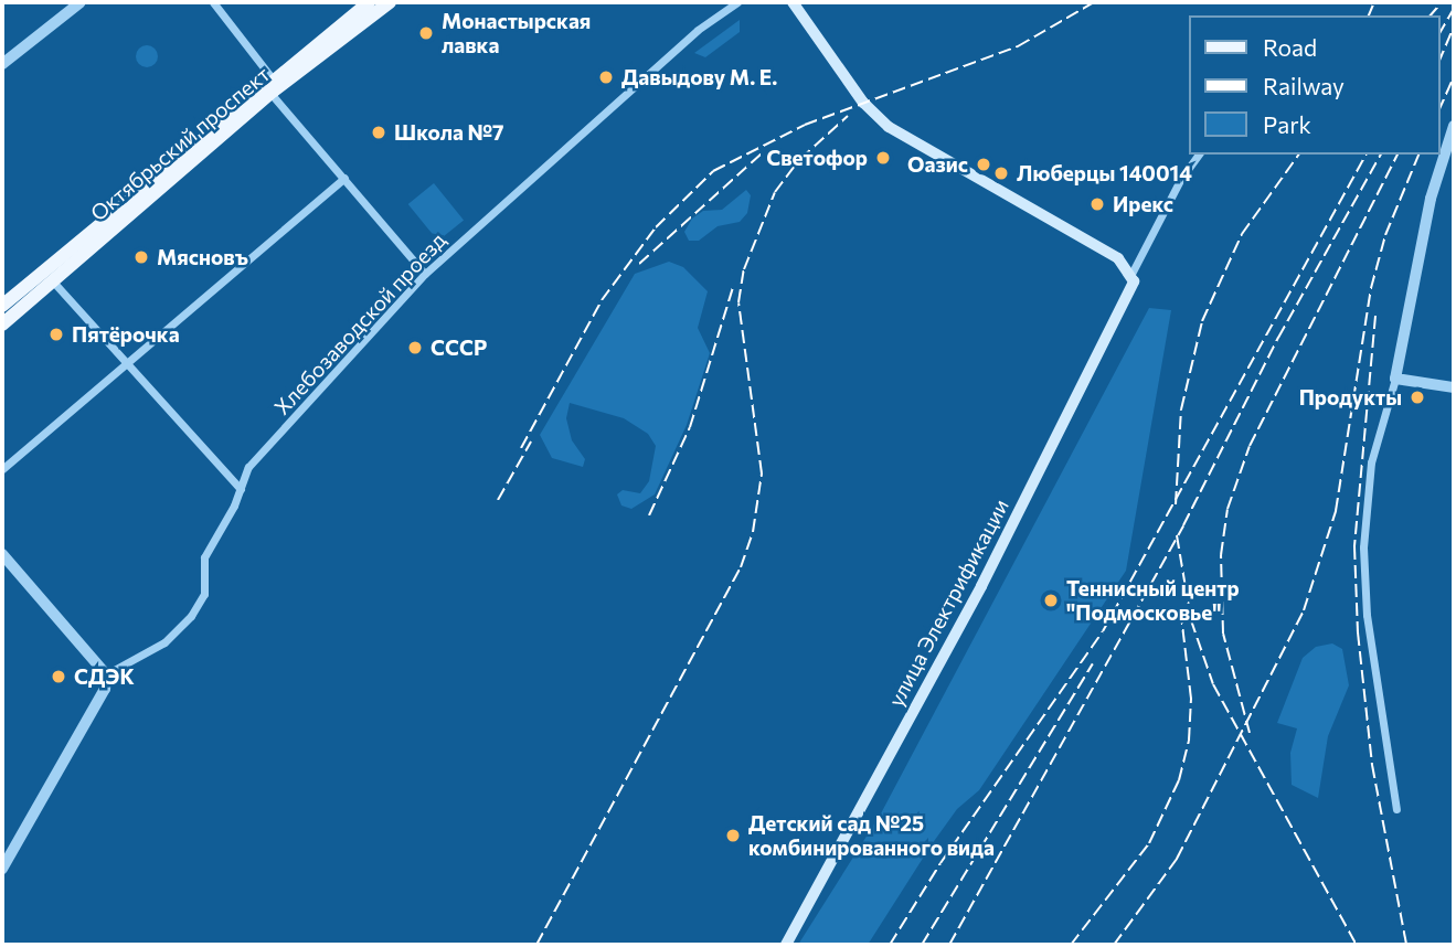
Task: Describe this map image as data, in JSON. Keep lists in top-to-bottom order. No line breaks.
{"streets":{"main road":["Октябрьский проспект","улица Электрификации"],"street":["Хлебозаводской проезд"]},"places":["Монастырская лавка","Давыдову М. Е.","Школа №7","Светофор","Оазис","Люберцы 140014","Ирекс","Мясновъ","Пятёрочка","СССР","Продукты","Теннисный центр \"Подмосковье\"","СДЭК","Детский сад №25 комбинированного вида"],"legend":["Road","Railway","Park"]}
